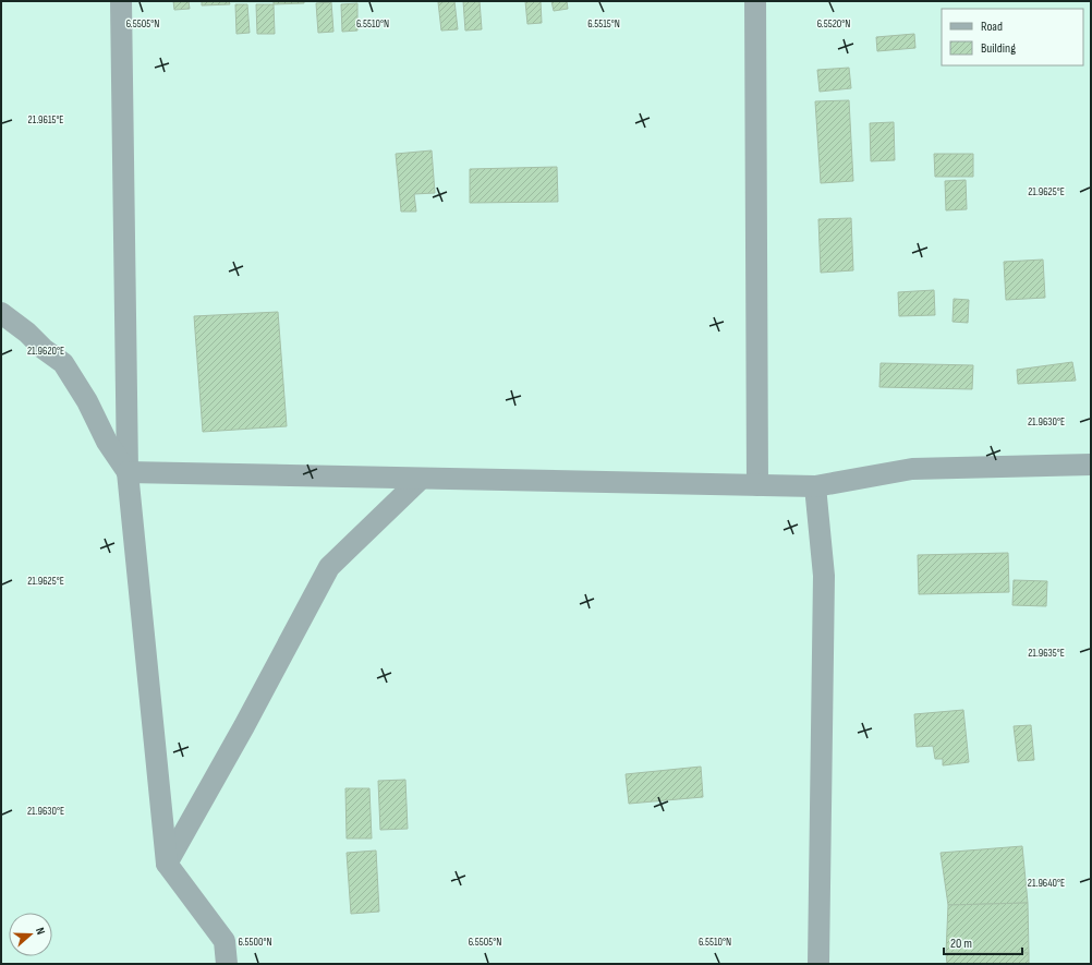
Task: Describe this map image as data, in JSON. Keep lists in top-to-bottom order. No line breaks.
{"legend":["Road","Building"],"scale_bar":"20 m","north":"right","coordinates":["6.5505°N","6.5510°N","6.5515°N","6.5520°N","21.9615°E","21.9625°E","21.9620°E","21.9630°E","21.9635°E","21.9640°E","6.5500°N"]}
